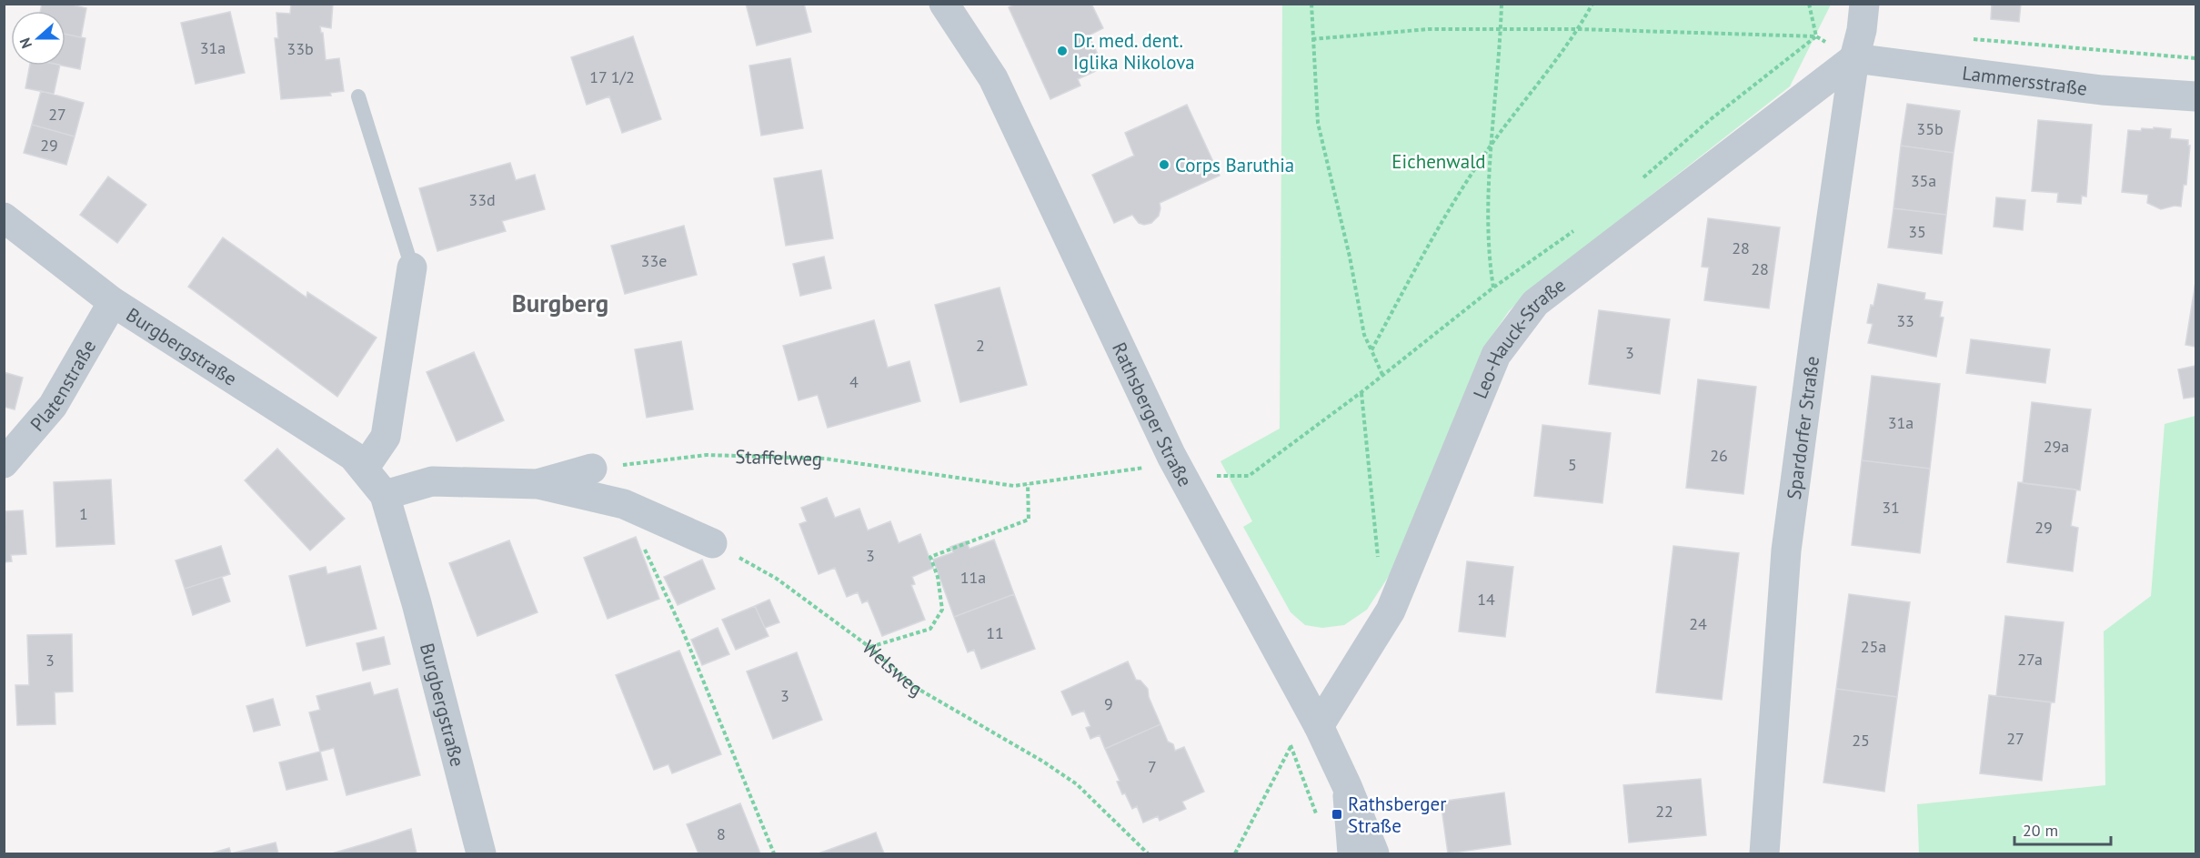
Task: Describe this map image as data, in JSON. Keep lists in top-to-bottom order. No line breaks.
{"streets":{"street":["Lammersstraße","Leo-Hauck-Straße","Burgbergstraße","Platenstraße","Rathsberger Straße","Spardorfer Straße"],"path":["Staffelweg","Welsweg"]},"crossings":[["Lammersstraße","Leo-Hauck-Straße"],["Lammersstraße","Spardorfer Straße"],["Leo-Hauck-Straße","Rathsberger Straße"],["Leo-Hauck-Straße","Spardorfer Straße"],["Burgbergstraße","Platenstraße"],["Rathsberger Straße","Staffelweg"]],"districts":["Burgberg"],"parks":["Eichenwald"],"places":{"other":["Dr. med. dent. Iglika Nikolova","Corps Baruthia"],"transit":["Rathsberger Straße"]},"house_numbers":["31a","33b","17 1/2","27","35b","29","35a","33d","35","28","33e","28","33","2","3","4","31a","29a","26","5","31","1","29","3","11a","14","24","11","25a","27a","3","3","9","27","25","7","22","8"],"scale_bar":"20 m","north":"left"}
